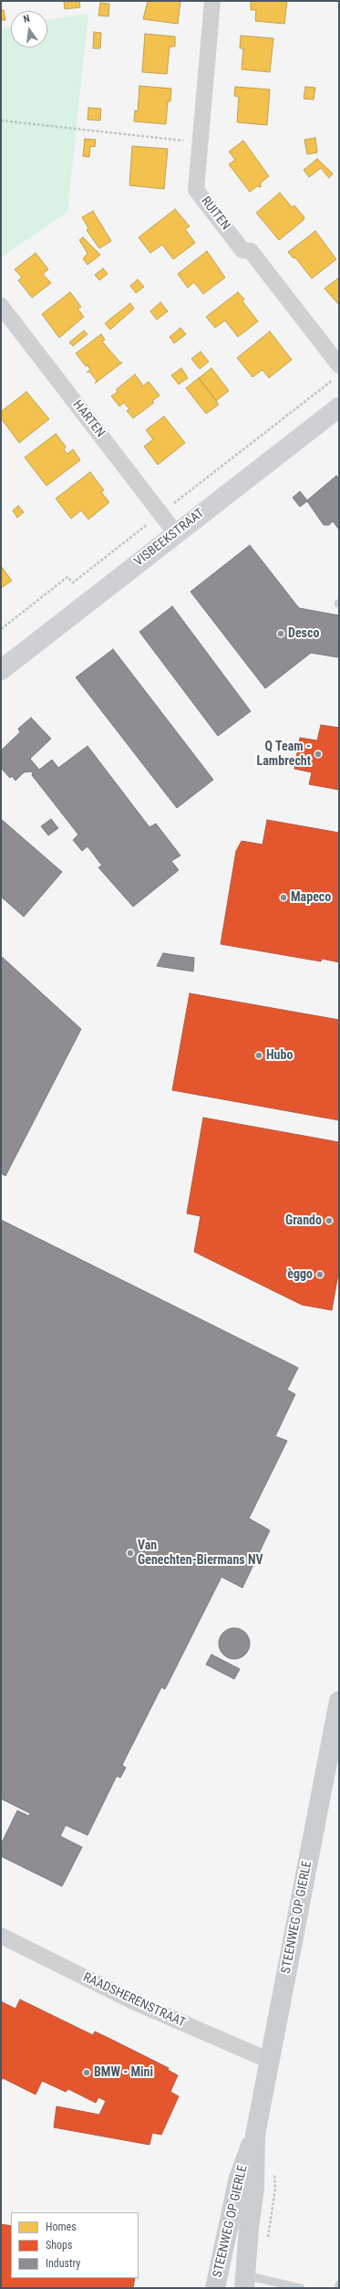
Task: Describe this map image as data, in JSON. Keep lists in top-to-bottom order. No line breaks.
{"streets":{"main road":["STEENWEG OP GIERLE"],"street":["RUITEN","HARTEN","VISBEEKSTRAAT","RAADSHERENSTRAAT"]},"crossings":[["HARTEN","VISBEEKSTRAAT"],["STEENWEG OP GIERLE","RAADSHERENSTRAAT"]],"places":["Desco","Q Team - Lambrecht","Mapeco","Hubo","Grando","èggo","Van Genechten-Biermans NV","BMW - Mini"],"legend":["Homes","Shops","Industry"],"north":"top"}
